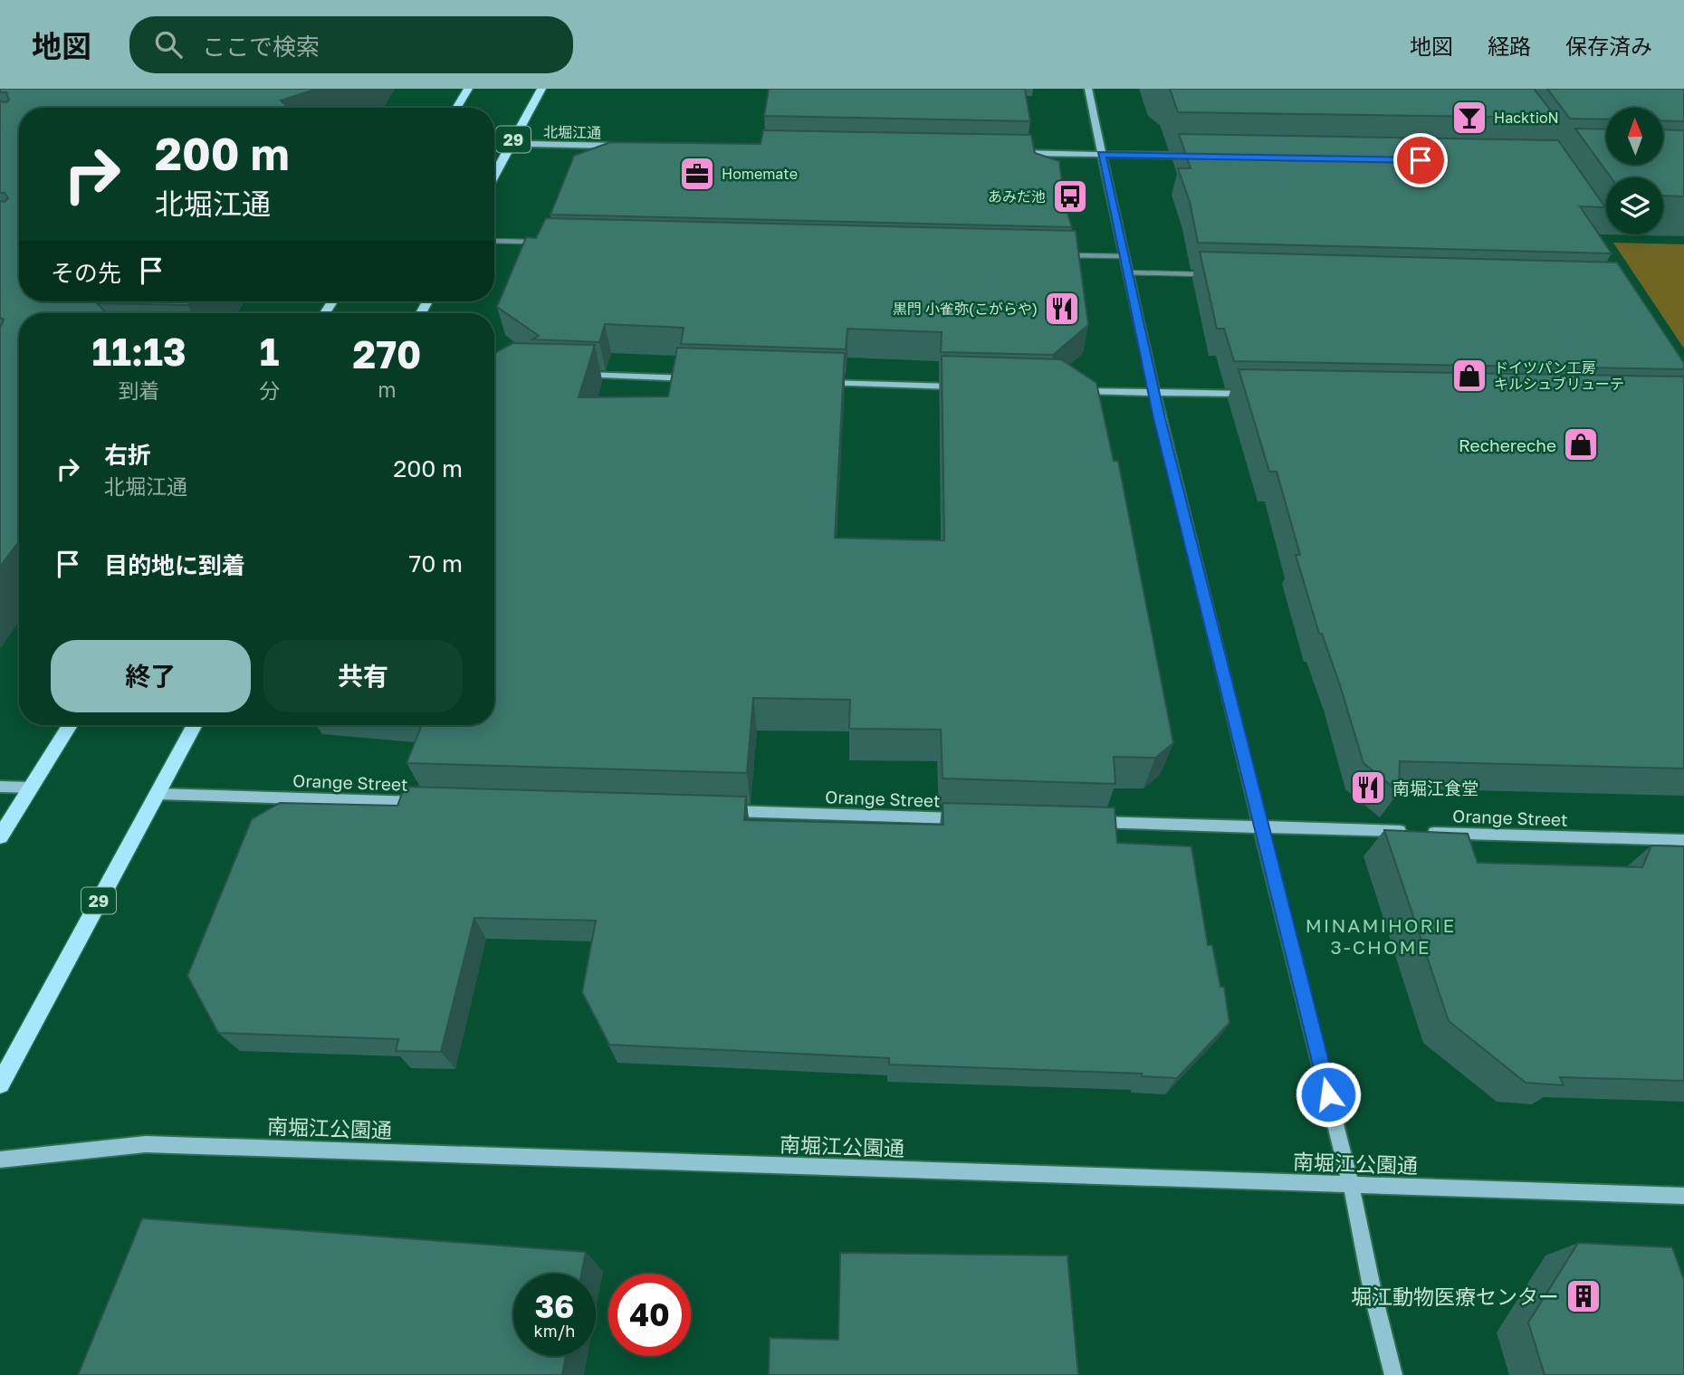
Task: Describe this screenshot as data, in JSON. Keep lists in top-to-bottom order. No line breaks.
{"streets":{"main road":["29"],"street":["北堀江通","Orange Street","南堀江公園通"]},"crossings":[["北堀江通","29"],["29","Orange Street"]],"districts":["MINAMIHORIE 3-CHOME"],"places":{"bar":["HacktioN"],"office":["Homemate"],"bus stop":["あみだ池"],"restaurant":["黒門 小雀弥(こがらや)","南堀江食堂"],"shop":["ドイツパン工房 キルシュブリューテ","Rechereche"],"building":["堀江動物医療センター"]},"north":"top","page":{"header":"地図","search":"ここで検索","nav":["地図","経路","保存済み"],"turn":["200 m","北堀江通"],"then":"その先","eta":["11:13","到着","1","分","270","m"],"list":[{"name":"右折","note":"北堀江通","value":"200 m"},{"name":"目的地に到着","value":"70 m"}],"buttons":["終了","共有"],"speed":"36 km/h","limit":"40"}}
